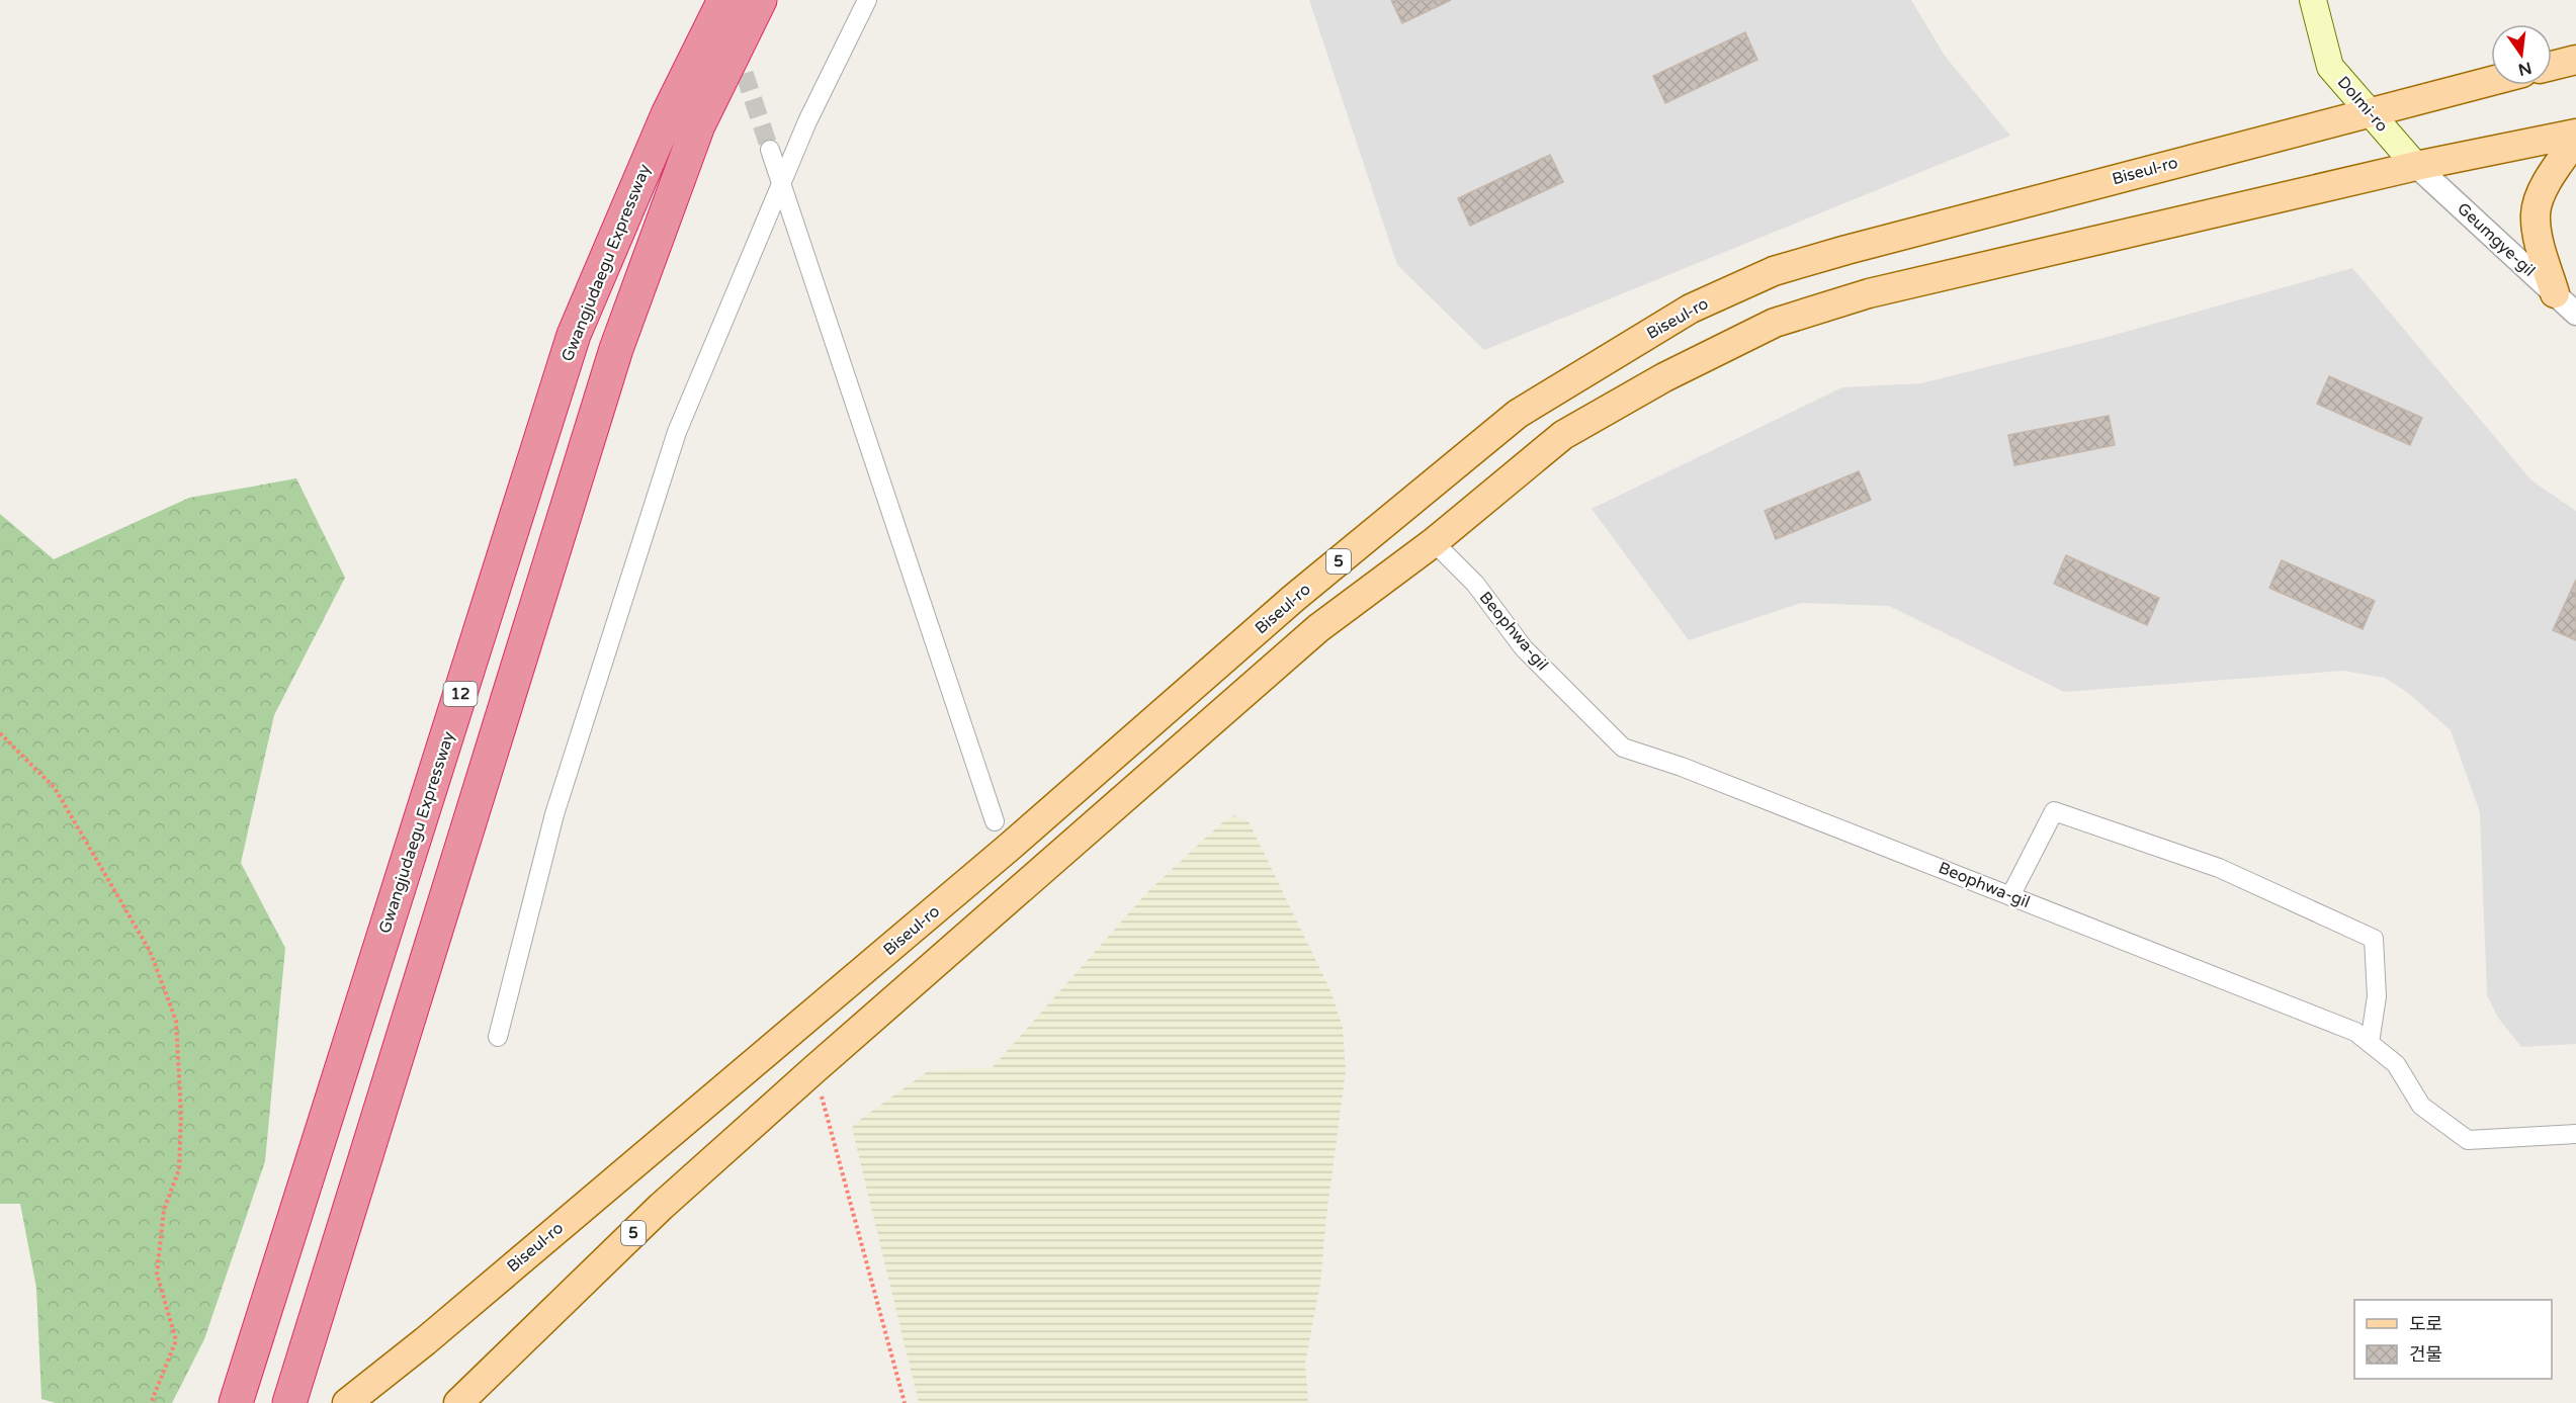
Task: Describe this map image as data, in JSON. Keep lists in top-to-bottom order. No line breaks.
{"streets":{"highway":["Gwangjudaegu Expressway","12"],"main road":["Dolmi-ro","Biseul-ro","5"],"street":["Geumgye-gil","Beophwa-gil"]},"crossings":[["Dolmi-ro","Biseul-ro"],["Dolmi-ro","Geumgye-gil"],["Dolmi-ro","5"],["Geumgye-gil","5"],["5","Beophwa-gil"]],"legend":["도로","건물"],"north":"bottom"}
